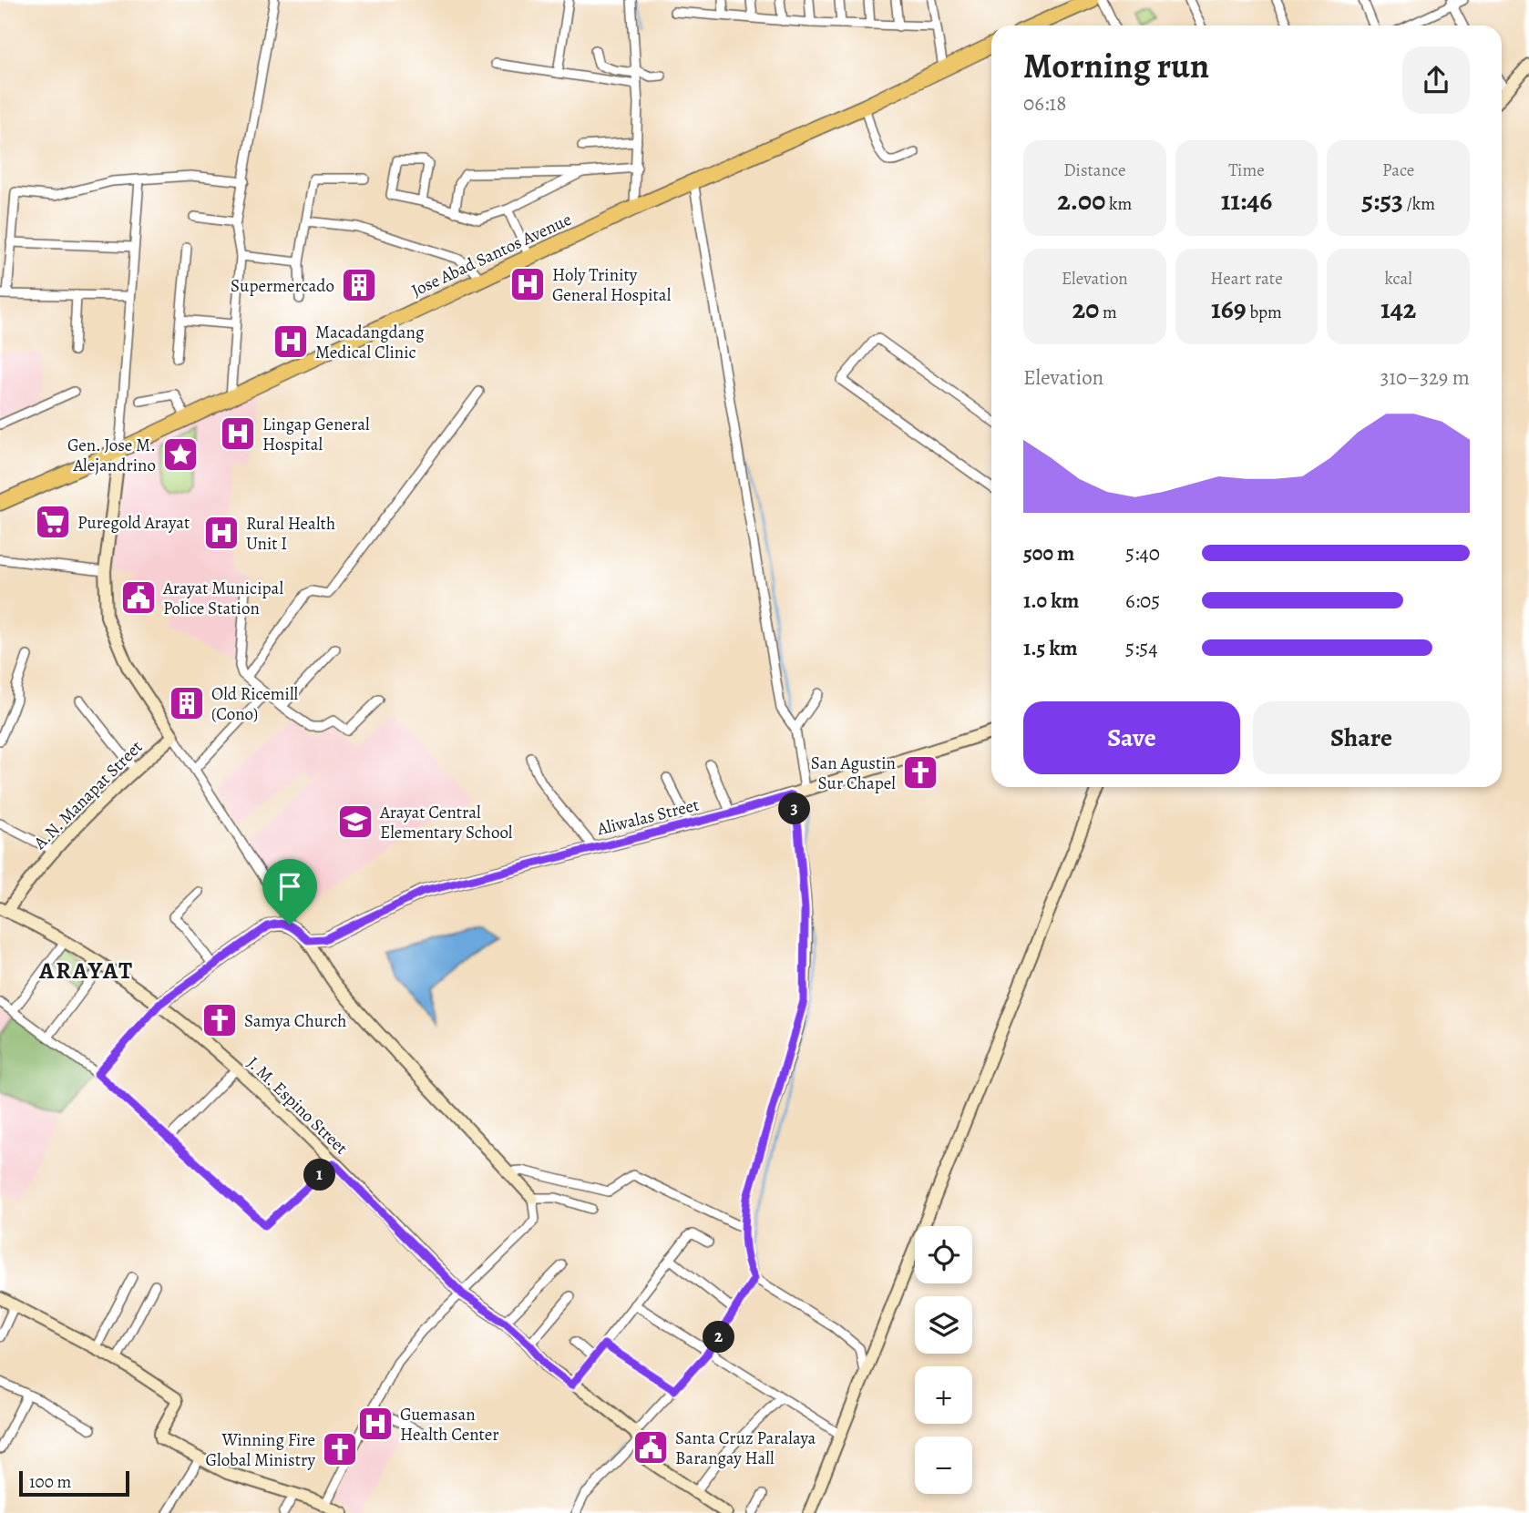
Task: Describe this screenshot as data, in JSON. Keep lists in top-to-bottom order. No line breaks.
{"streets":{"highway":["Jose Abad Santos Avenue"],"street":["A.N. Manapat Street","Aliwalas Street","J. M. Espino Street"]},"crossings":[["A.N. Manapat Street","J. M. Espino Street"]],"districts":["ARAYAT"],"places":{"hospital":["Holy Trinity General Hospital","Macadangdang Medical Clinic","Lingap General Hospital","Rural Health Unit I","Guemasan Health Center"],"building":["Supermercado","Old Ricemill (Cono)"],"place":["Gen. Jose M. Alejandrino"],"supermarket":["Puregold Arayat"],"public building":["Arayat Municipal Police Station","Santa Cruz Paralaya Barangay Hall"],"church":["San Agustin Sur Chapel","Samya Church","Winning Fire Global Ministry"],"school or university":["Arayat Central Elementary School"]},"scale_bar":"100 m","page":{"heading":["Morning run","06:18"],"stats":[["Distance","2.00 km"],["Time","11:46"],["Pace","5:53 /km"],["Elevation","20 m"],["Heart rate","169 bpm"],["kcal","142"]],"chart":["Elevation","310–329 m"],"list":[{"name":"500 m","note":"5:40"},{"name":"1.0 km","note":"6:05"},{"name":"1.5 km","note":"5:54"}],"buttons":["Save","Share"],"pins":["3","1","2"],"map_buttons":["+","−"],"scale":"100 m"}}
